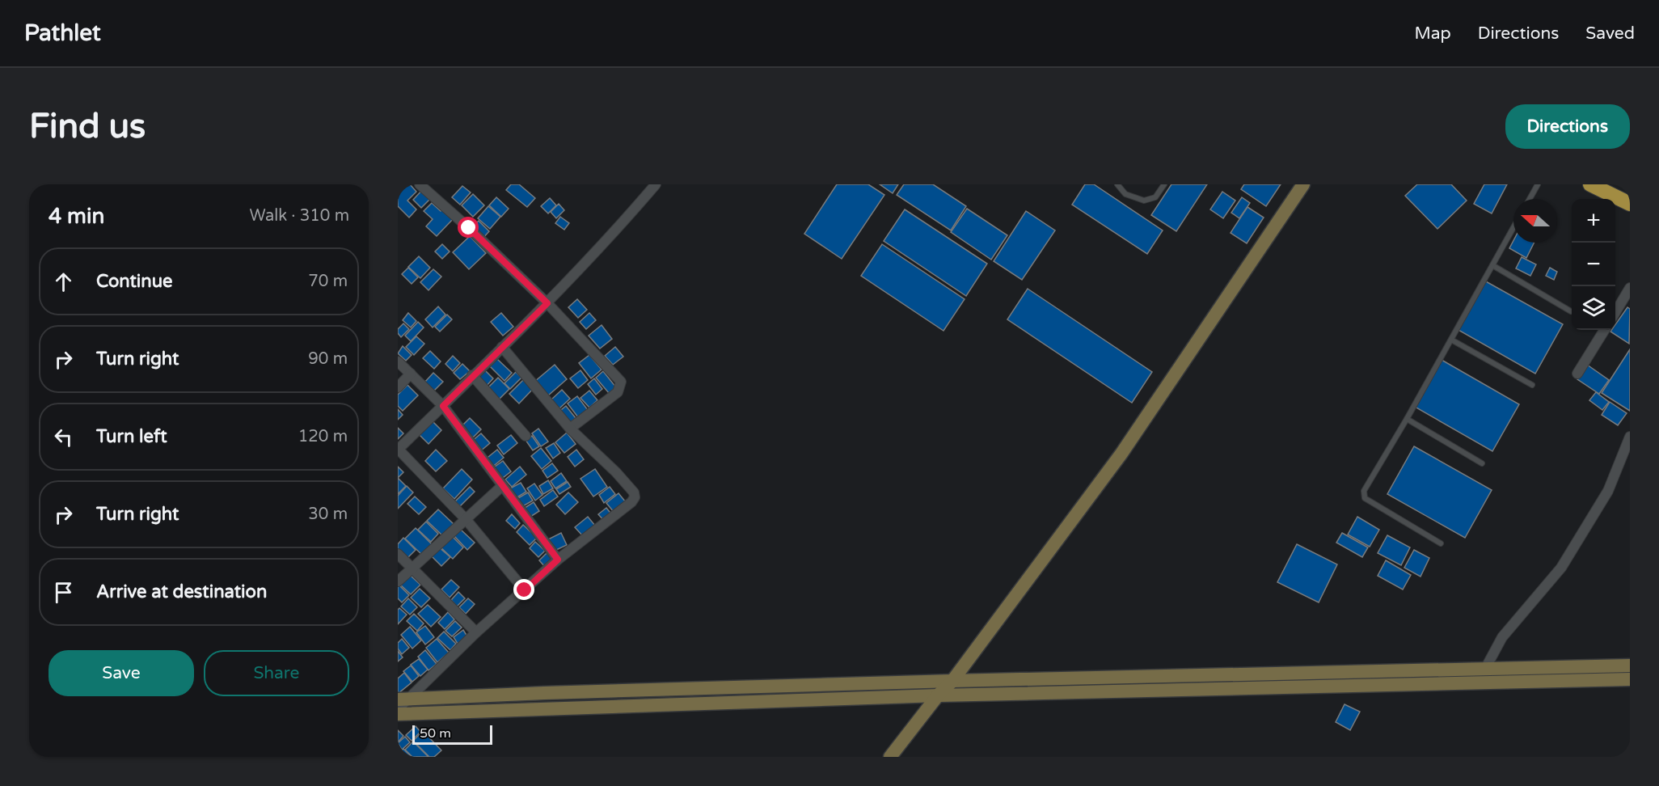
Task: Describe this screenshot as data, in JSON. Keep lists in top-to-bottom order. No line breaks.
{"scale_bar":"50 m","north":"left","page":{"header":"Pathlet","nav":["Map","Directions","Saved"],"buttons":["Directions",["Save","Share"]],"title":"Find us","heading":["4 min","Walk · 310 m"],"map_buttons":["+","−"],"list":[["Continue","70 m"],["Turn right","90 m"],["Turn left","120 m"],["Turn right","30 m"],"Arrive at destination"],"scale":"50 m"}}
